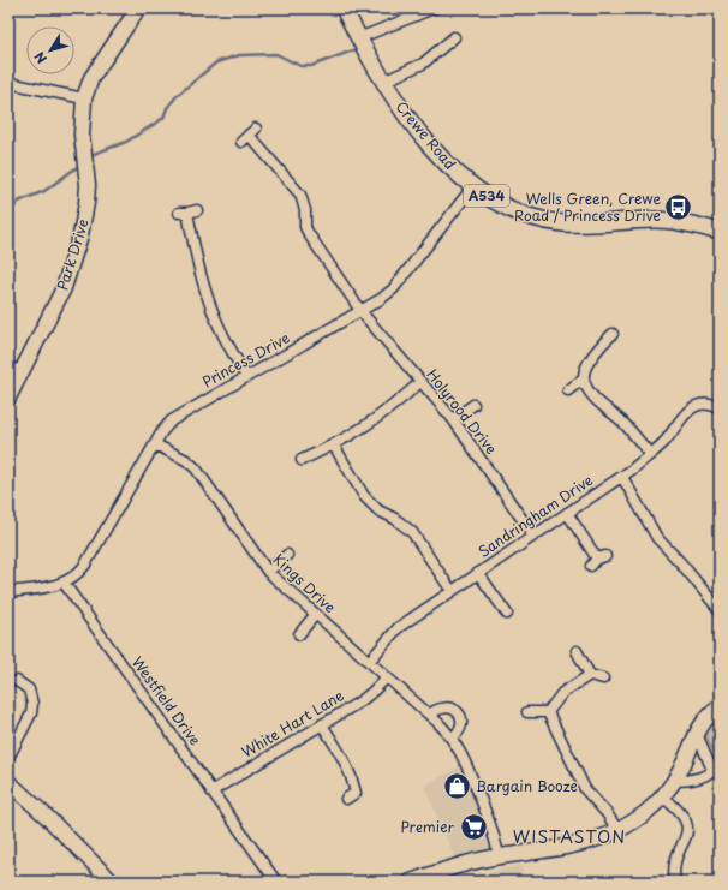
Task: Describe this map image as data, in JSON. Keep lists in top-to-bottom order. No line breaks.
{"streets":{"main road":["Crewe Road","A534"],"street":["Park Drive","Princess Drive","Holyrood Drive","Sandringham Drive","Kings Drive","Westfield Drive","White Hart Lane"]},"crossings":[["Crewe Road","Princess Drive"],["Princess Drive","Holyrood Drive"],["Princess Drive","Kings Drive"],["Princess Drive","Westfield Drive"],["Holyrood Drive","Sandringham Drive"],["Sandringham Drive","Kings Drive"],["Kings Drive","White Hart Lane"],["Westfield Drive","White Hart Lane"]],"districts":["WISTASTON"],"places":{"bus stop":["Wells Green, Crewe Road / Princess Drive"],"shop":["Bargain Booze"],"supermarket":["Premier"]},"north":"bottom left"}
